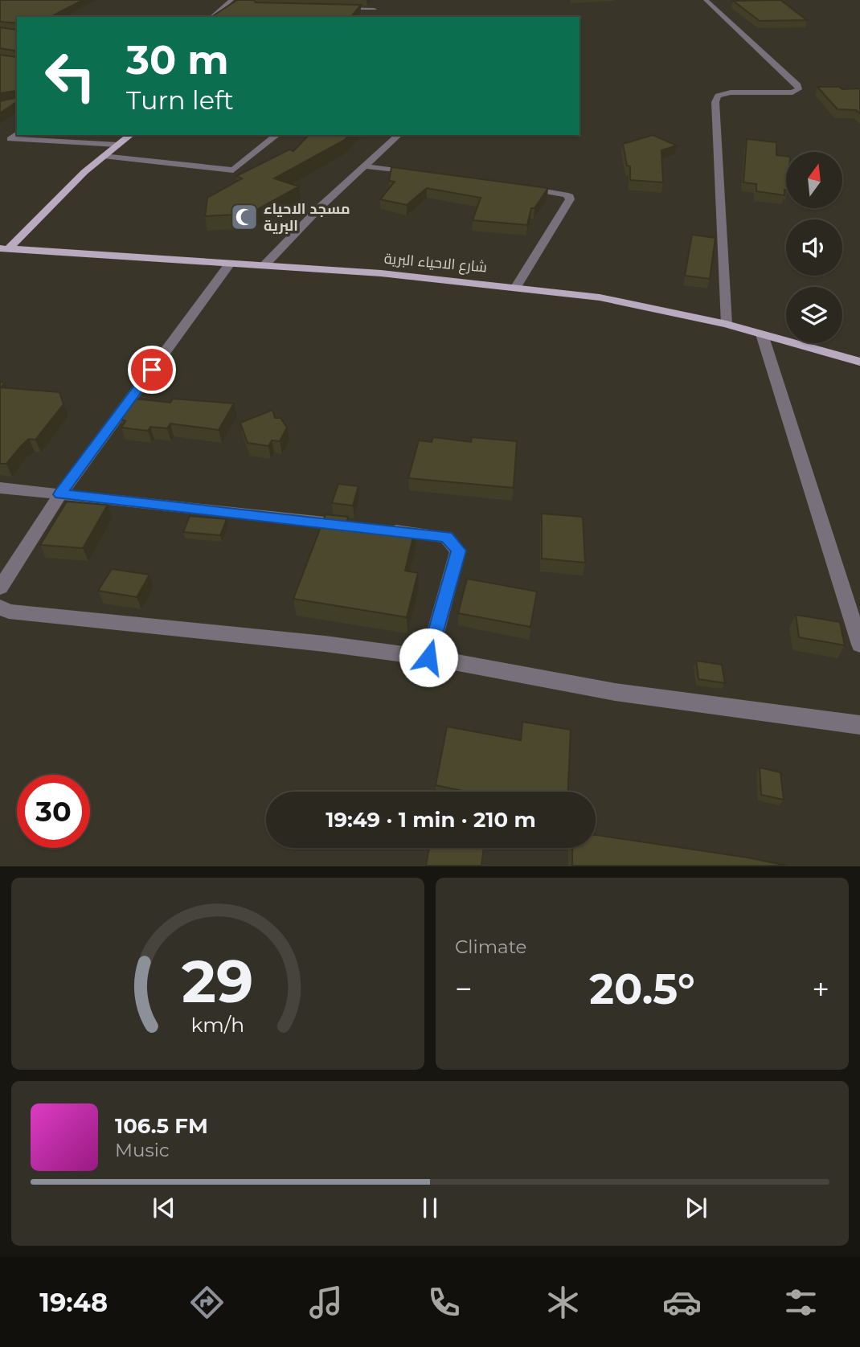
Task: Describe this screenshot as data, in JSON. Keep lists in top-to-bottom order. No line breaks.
{"streets":{"main road":["شارع الاحياء البرية"]},"places":{"mosque":["مسجد الاحياء البرية"]},"north":"top","page":{"turn":["30 m","Turn left"],"limit":"30","trip":"19:49 · 1 min · 210 m","tile":"Climate","heat":["−","20.5°","+"],"song":["106.5 FM","Music"],"tabs":"19:48","gauge":["29","km/h"]}}
